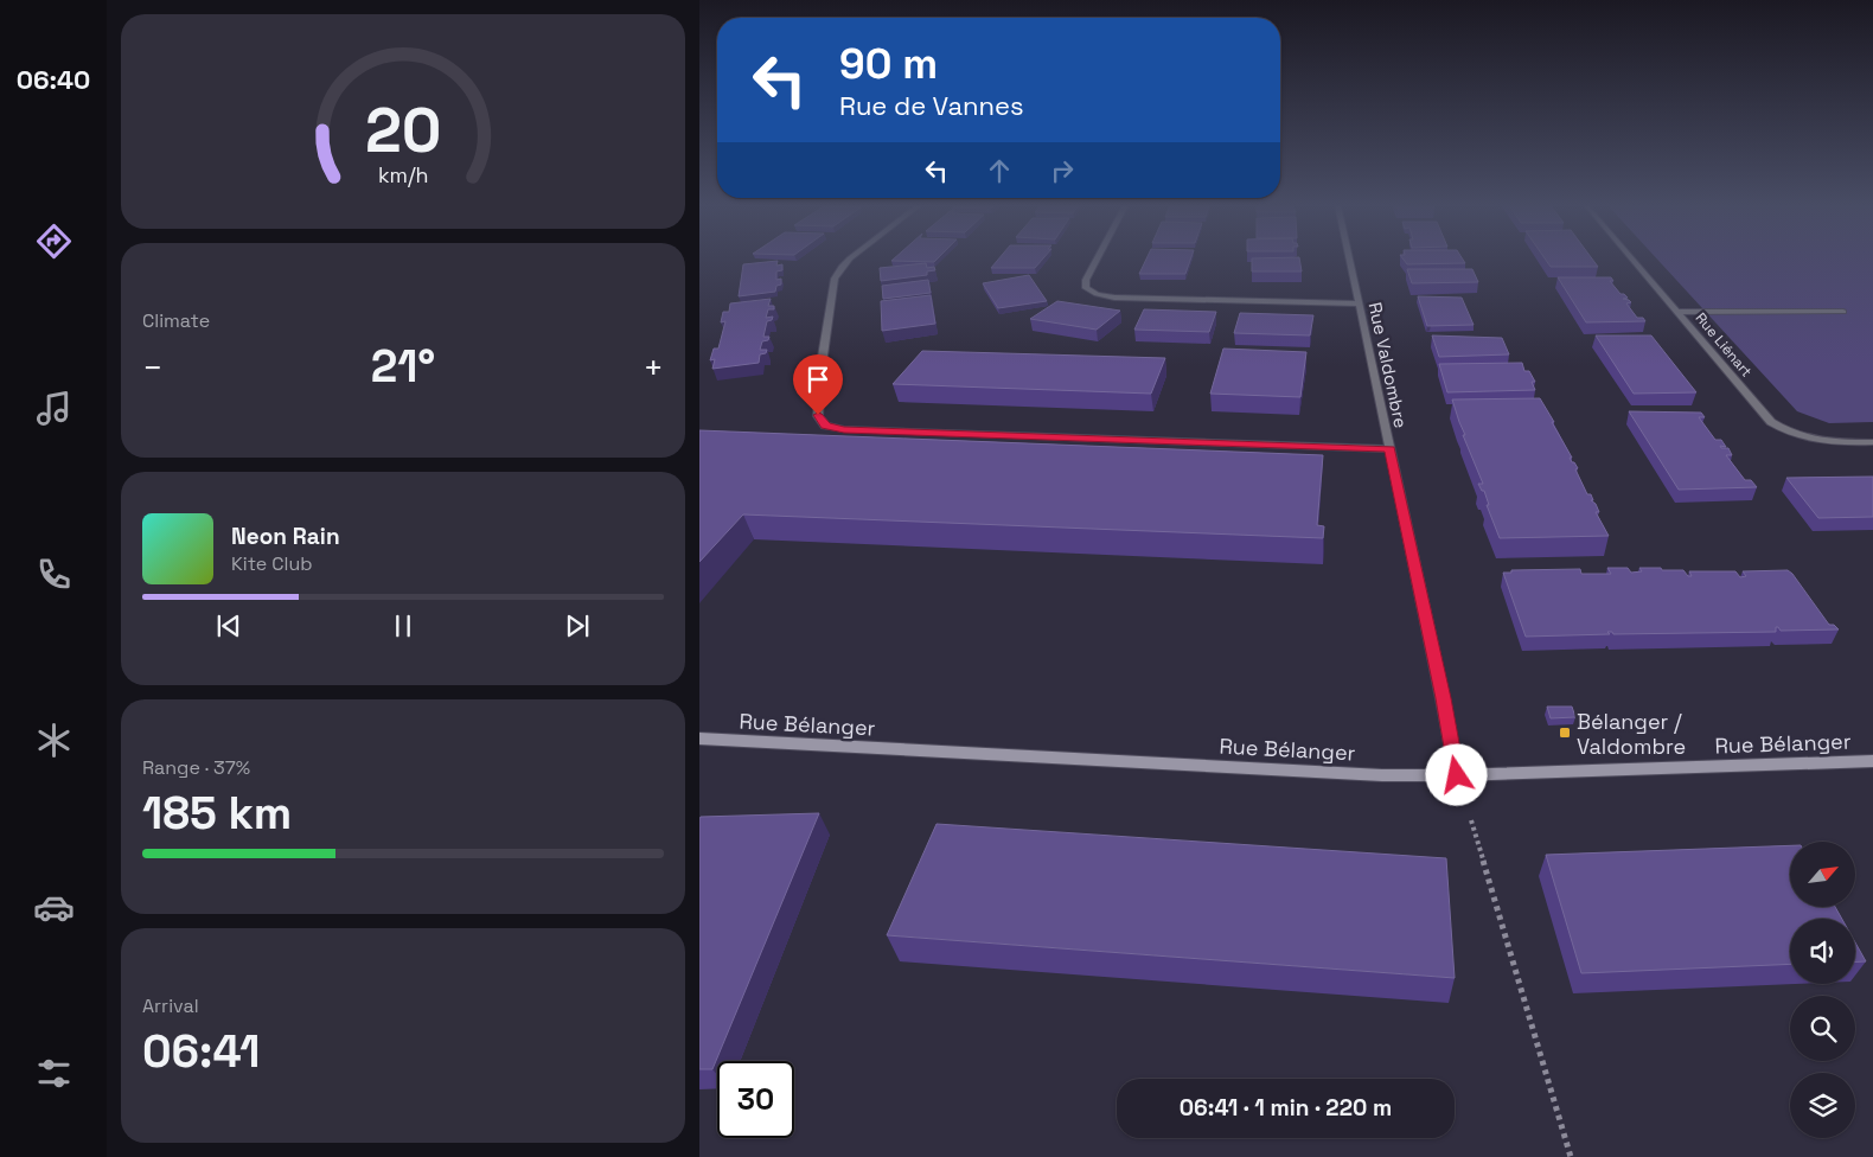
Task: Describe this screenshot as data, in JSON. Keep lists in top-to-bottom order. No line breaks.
{"streets":{"street":["Rue Liénart","Rue Valdombre","Rue Bélanger"]},"crossings":[["Rue Valdombre","Rue Bélanger"]],"places":{"transit":["Bélanger / Valdombre"]},"north":"top right","page":{"tabs":"06:40","turn":["90 m","Rue de Vannes"],"tile":["Climate",["Range · 37%","185 km"],["Arrival","06:41"]],"heat":["−","21°","+"],"song":["Neon Rain","Kite Club"],"limit":"30","trip":"06:41 · 1 min · 220 m","gauge":["20","km/h"]}}
